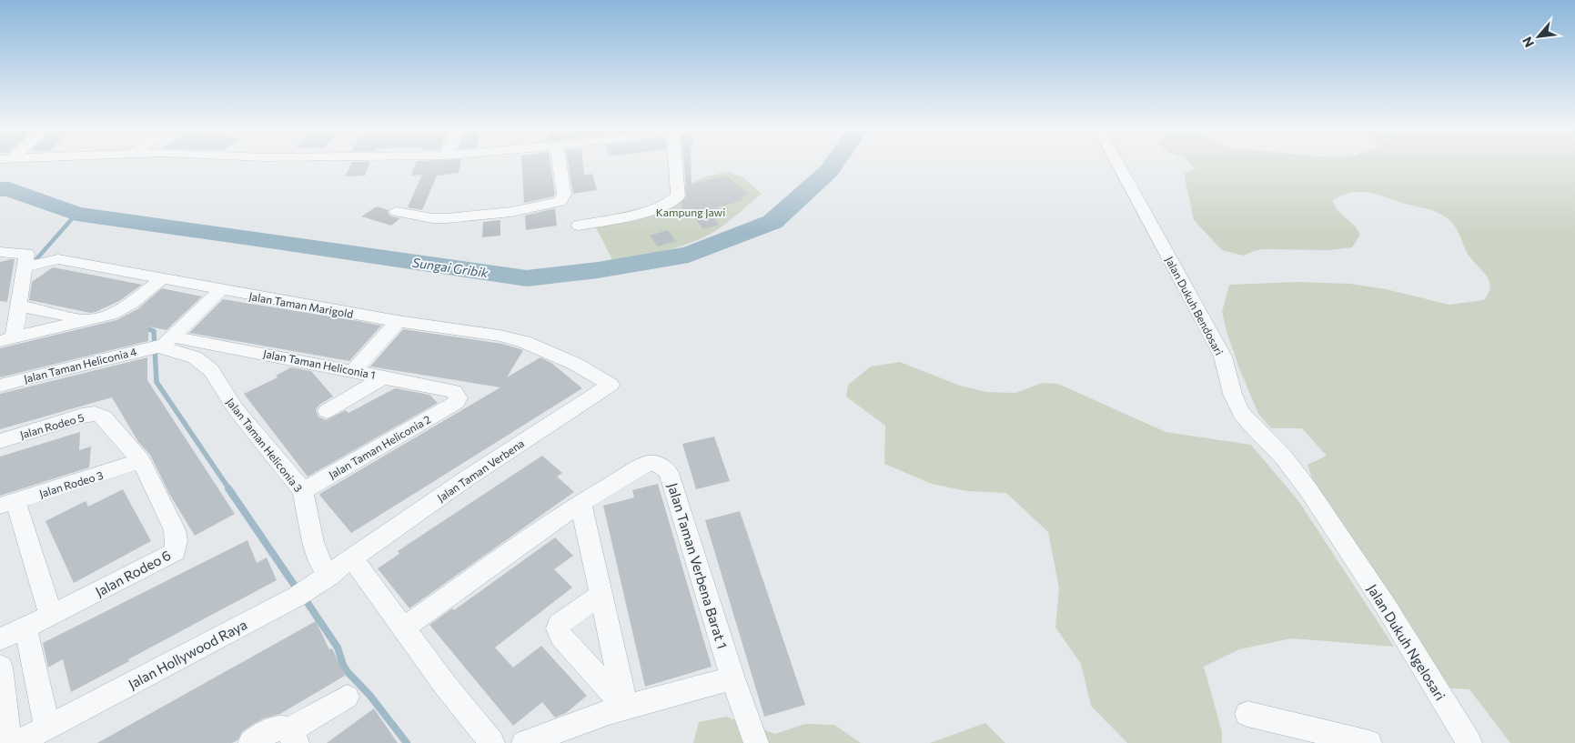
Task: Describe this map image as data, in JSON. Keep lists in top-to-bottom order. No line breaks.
{"streets":{"street":["Jalan Taman Marigold","Jalan Dukuh Bendosari","Jalan Taman Heliconia 1","Jalan Taman Heliconia 4","Jalan Rodeo 5","Jalan Taman Heliconia 3","Jalan Taman Heliconia 2","Jalan Taman Verbena","Jalan Rodeo 3","Jalan Taman Verbena Barat 1","Jalan Rodeo 6","Jalan Dukuh Ngelosari","Jalan Hollywood Raya"]},"crossings":[["Jalan Taman Marigold","Jalan Taman Verbena"],["Jalan Dukuh Bendosari","Jalan Dukuh Ngelosari"],["Jalan Taman Heliconia 1","Jalan Taman Heliconia 4"],["Jalan Taman Heliconia 1","Jalan Taman Heliconia 3"],["Jalan Taman Heliconia 1","Jalan Taman Heliconia 2"],["Jalan Taman Heliconia 4","Jalan Taman Heliconia 3"],["Jalan Rodeo 5","Jalan Rodeo 6"],["Jalan Taman Heliconia 3","Jalan Taman Heliconia 2"],["Jalan Taman Heliconia 3","Jalan Hollywood Raya"],["Jalan Taman Verbena","Jalan Hollywood Raya"],["Jalan Rodeo 3","Jalan Rodeo 6"]],"water":["Sungai Gribik"],"parks":["Kampung Jawi"],"north":"bottom left"}
